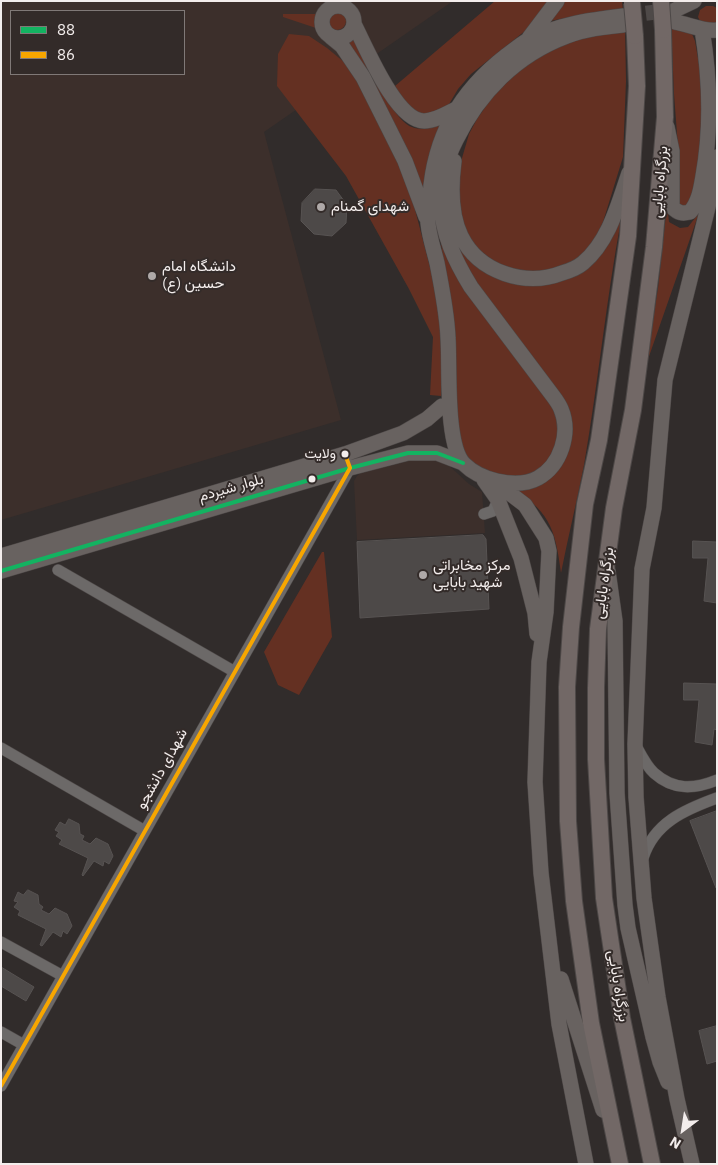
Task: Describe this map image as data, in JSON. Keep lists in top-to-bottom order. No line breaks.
{"streets":{"highway":["بزرگراه بابایی"],"main road":["بلوار شیردم"],"street":["شهدای دانشجو"]},"crossings":[["بلوار شیردم","شهدای دانشجو"]],"places":["شهدای گمنام","دانشگاه امام حسین (ع)","ولایت","مرکز مخابراتی شهید بابایی"],"lines":["transit line 88","transit line 86"],"legend":["88","86"],"north":"bottom left"}
